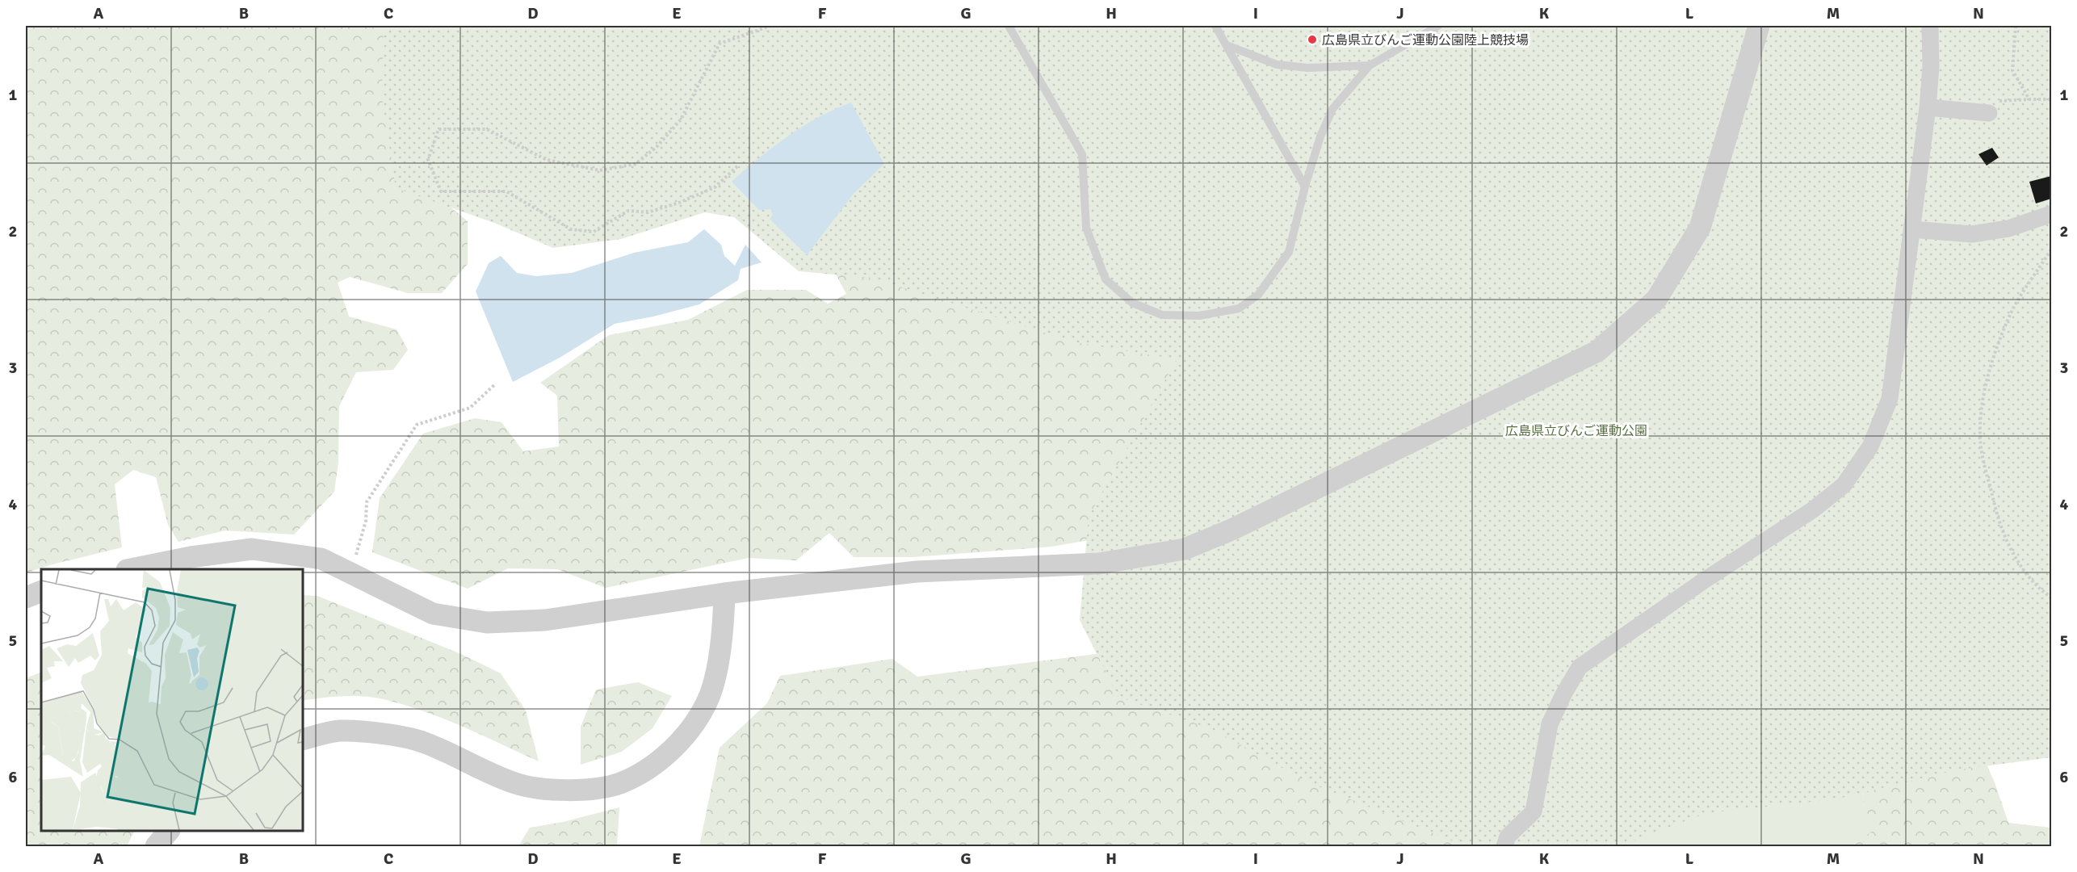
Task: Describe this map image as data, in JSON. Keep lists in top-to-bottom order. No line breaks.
{"parks":["広島県立びんご運動公園"],"places":["広島県立びんご運動公園陸上競技場"],"grid":{"columns":["A","B","C","D","E","F","G","H","I","J","K","L","M","N"],"rows":["1","2","3","4","5","6"]}}
